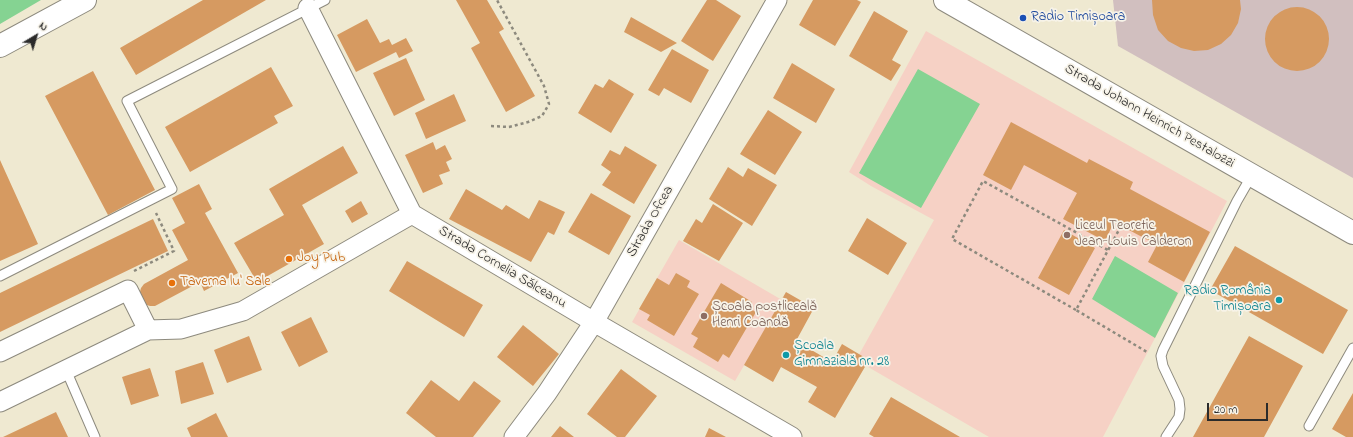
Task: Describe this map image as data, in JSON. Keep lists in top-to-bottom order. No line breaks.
{"streets":{"main road":["Strada Johann Heinrich Pestalozzi"],"street":["Strada Ofcea","Strada Cornelia Sălceanu"]},"crossings":[["Strada Ofcea","Strada Cornelia Sălceanu"]],"places":["Radio Timișoara","Liceul Teoretic Jean-Louis Calderon","Joy Pub","Taverna lu' Sale","Radio România Timișoara","Școala postliceală Henri Coandă","Școala Gimnazială nr. 28"],"scale_bar":"20 m","north":"top right"}
